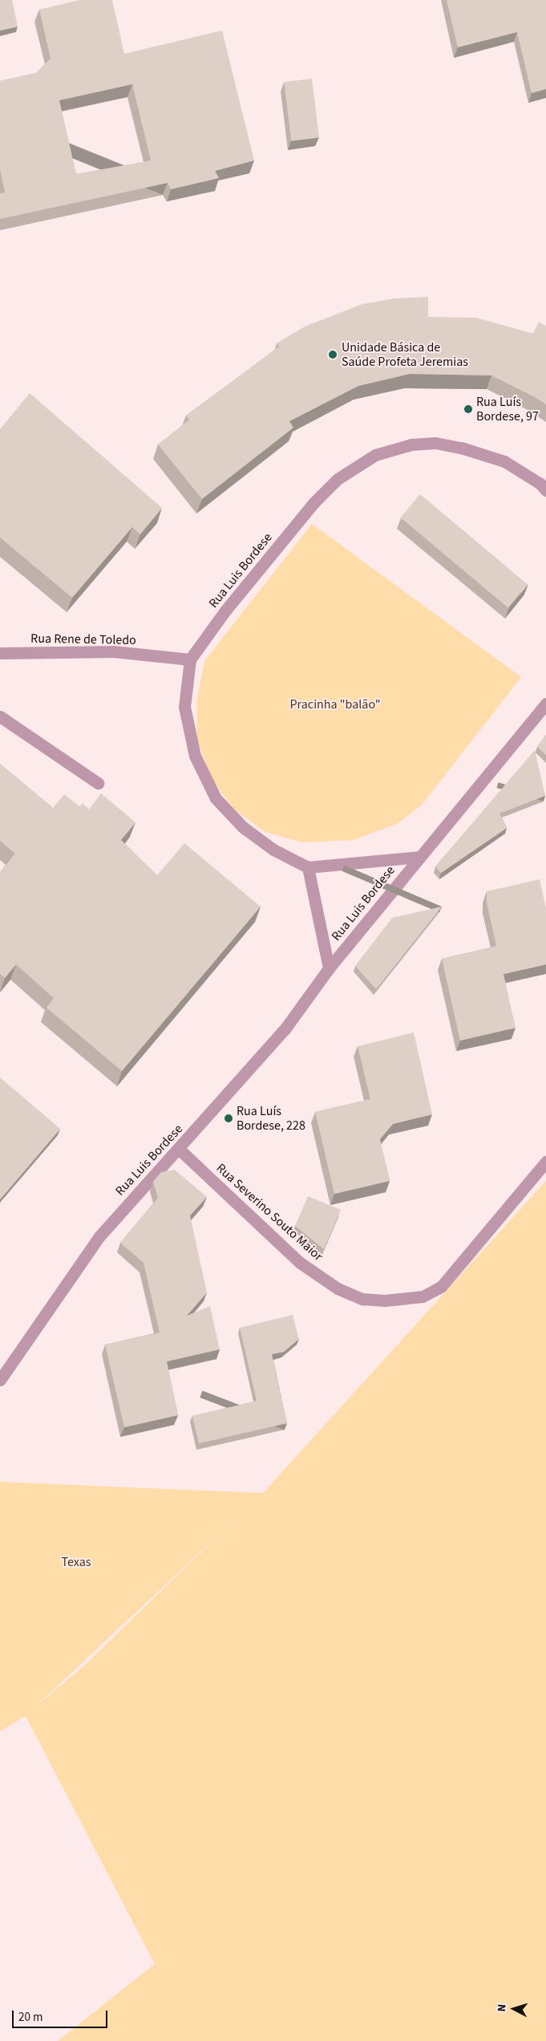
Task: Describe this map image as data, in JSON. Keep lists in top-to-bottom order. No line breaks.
{"streets":{"street":["Rua Luis Bordese","Rua Rene de Toledo","Rua Severino Souto Maior"]},"crossings":[["Rua Luis Bordese","Rua Rene de Toledo"],["Rua Luis Bordese","Rua Severino Souto Maior"]],"parks":["Pracinha \"balão\"","Texas"],"places":["Unidade Básica de Saúde Profeta Jeremias","Rua Luís Bordese, 97","Rua Luís Bordese, 228"],"scale_bar":"20 m","north":"left"}
